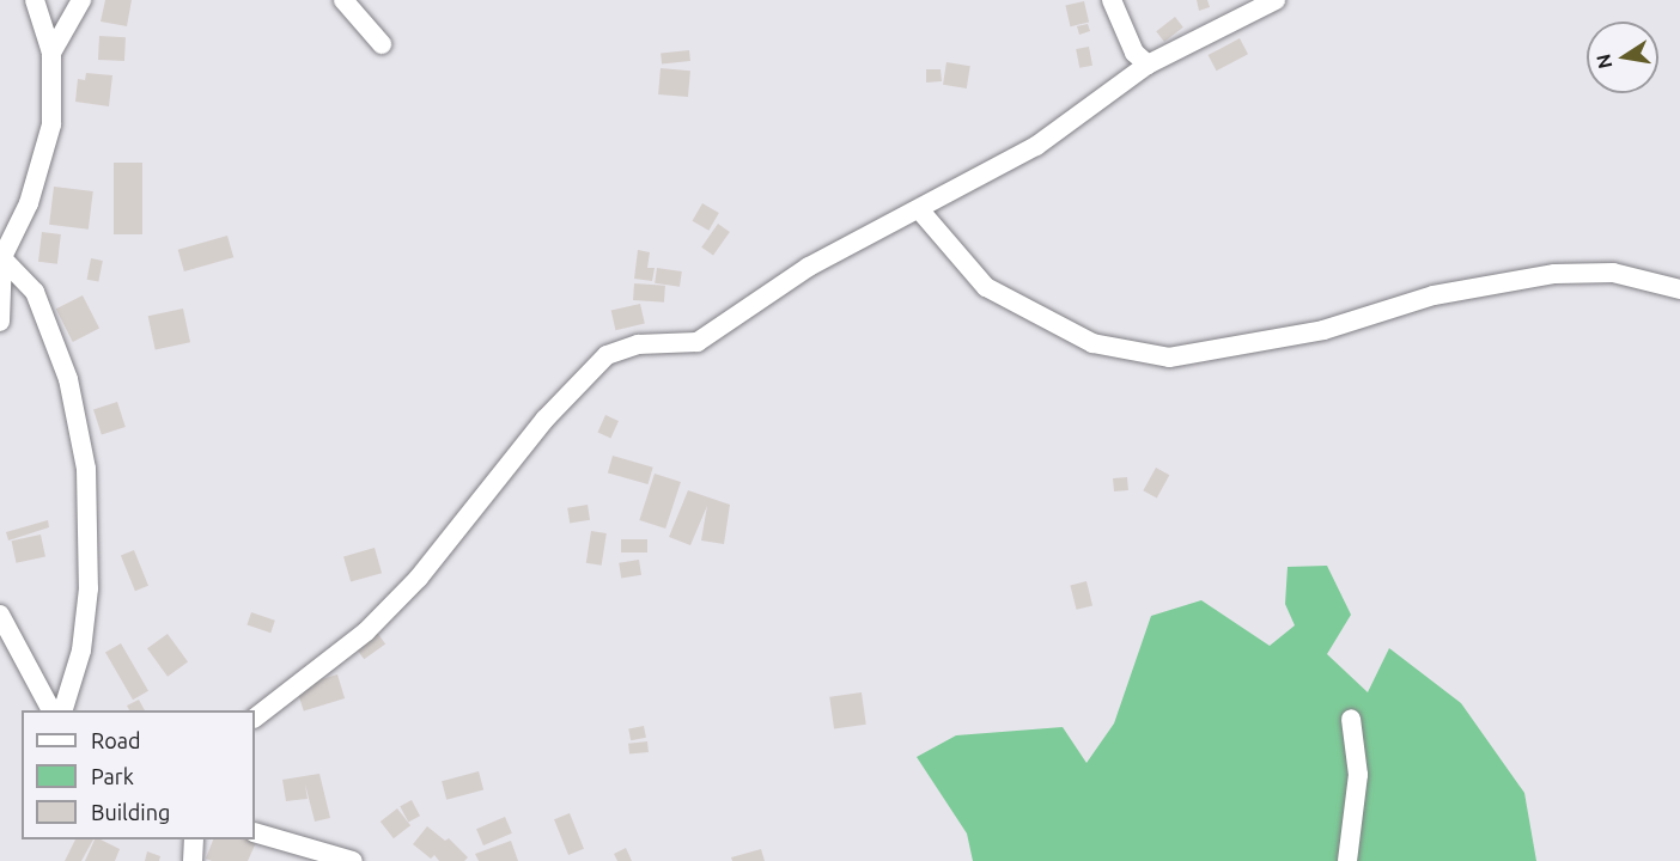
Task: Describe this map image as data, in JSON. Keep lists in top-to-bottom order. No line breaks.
{"legend":["Road","Park","Building"],"north":"left"}
